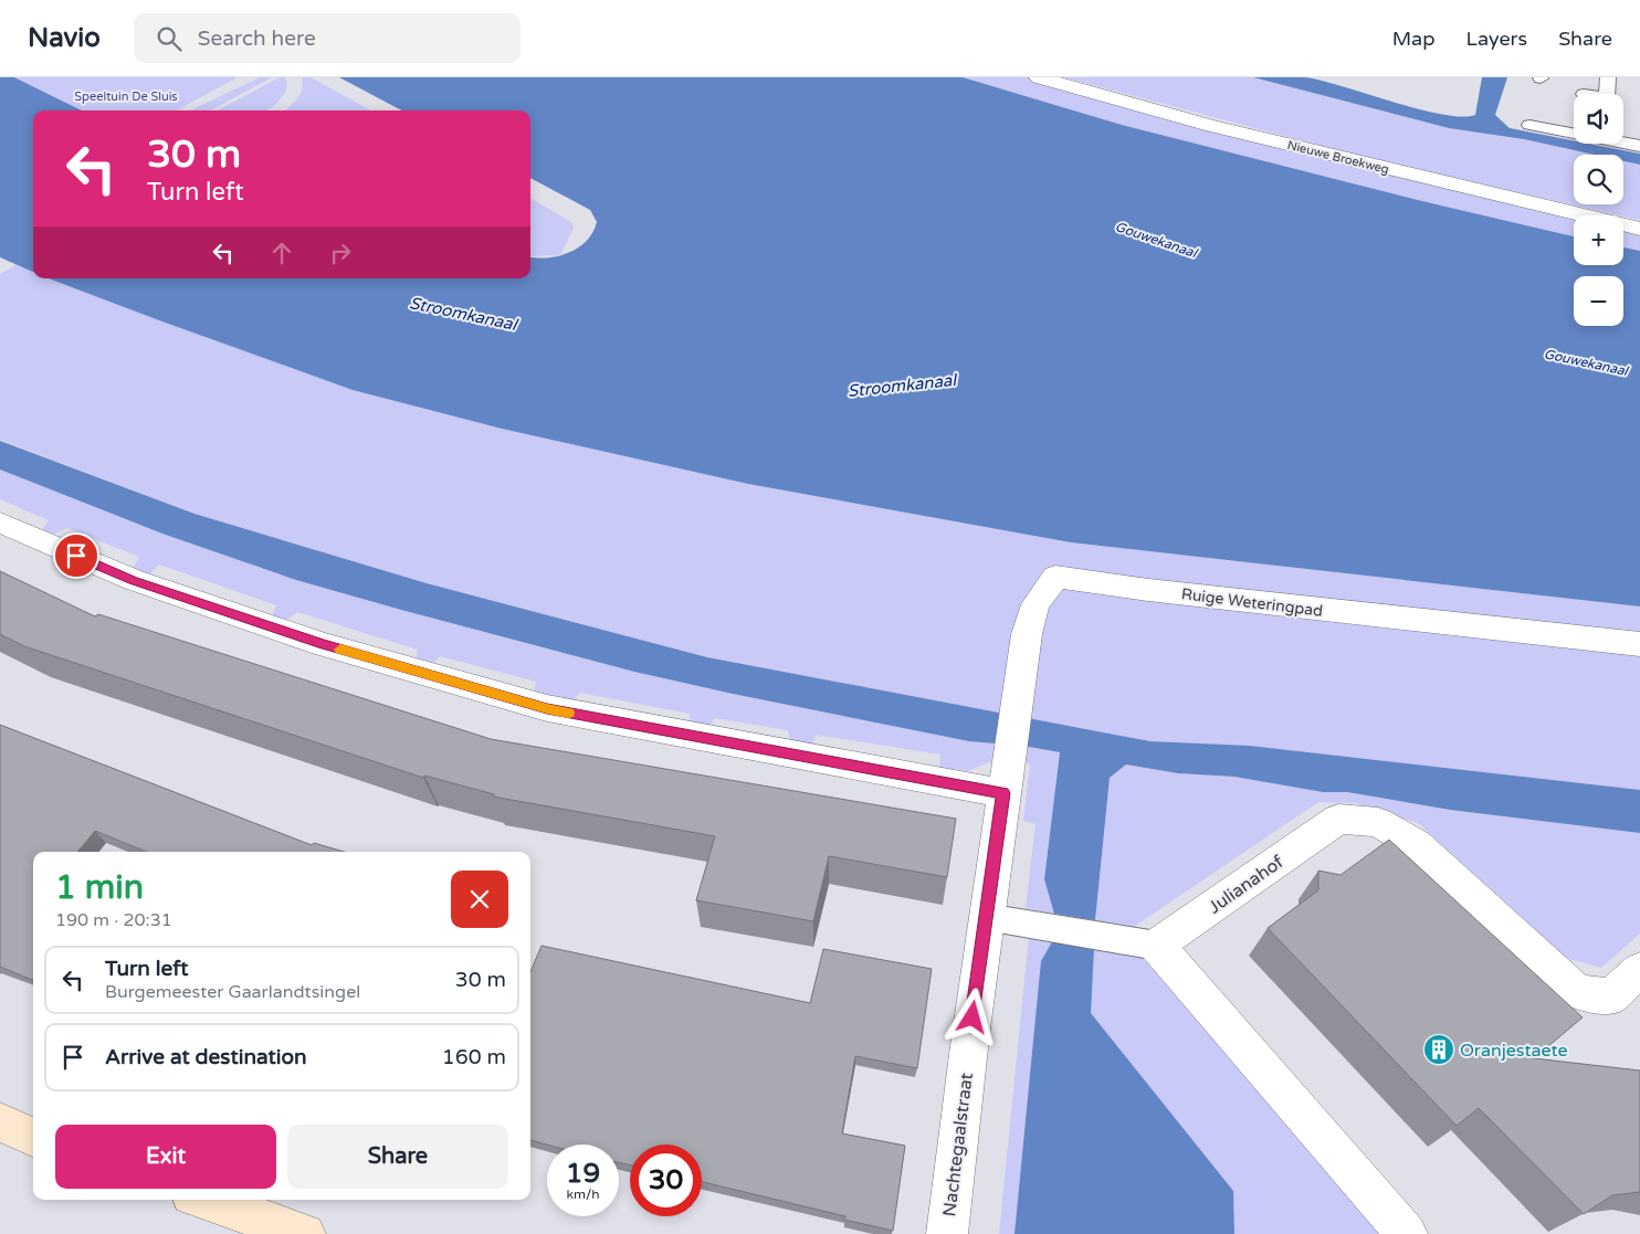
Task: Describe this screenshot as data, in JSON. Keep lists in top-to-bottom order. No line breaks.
{"streets":{"street":["Nieuwe Broekweg","Ruige Weteringpad","Julianahof","Nachtegaalstraat"]},"crossings":[["Ruige Weteringpad","Nachtegaalstraat"]],"water":["Gouwekanaal","Stroomkanaal"],"parks":["Speeltuin De Sluis"],"places":{"building":["Oranjestaete"]},"page":{"header":"Navio","search":"Search here","nav":["Map","Layers","Share"],"map_buttons":["+","−"],"turn":["30 m","Turn left"],"heading":["1 min","190 m · 20:31"],"list":[{"name":"Turn left","note":"Burgemeester Gaarlandtsingel","value":"30 m"},{"name":"Arrive at destination","value":"160 m"}],"buttons":["Exit","Share"],"speed":"19 km/h","limit":"30"}}
